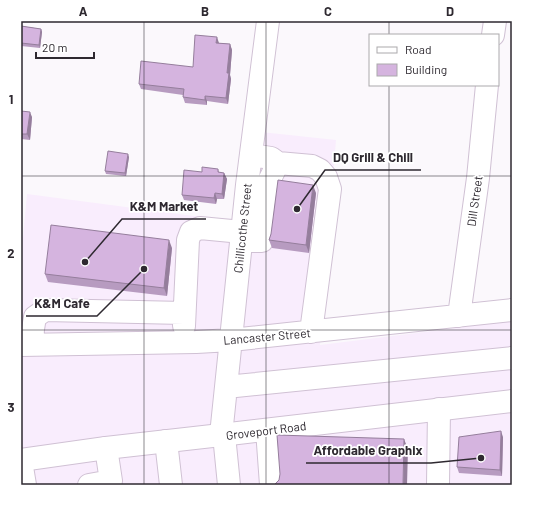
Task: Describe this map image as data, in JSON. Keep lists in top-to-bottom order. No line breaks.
{"streets":{"street":["Dill Street","Chillicothe Street","Lancaster Street","Groveport Road"]},"crossings":[["Dill Street","Lancaster Street"],["Chillicothe Street","Lancaster Street"],["Chillicothe Street","Groveport Road"]],"places":["DQ Grill & Chill","K&M Market","K&M Cafe","Affordable Graphix"],"legend":["Road","Building"],"scale_bar":"20 m","grid":{"columns":["A","B","C","D"],"rows":["1","2","3"]}}
